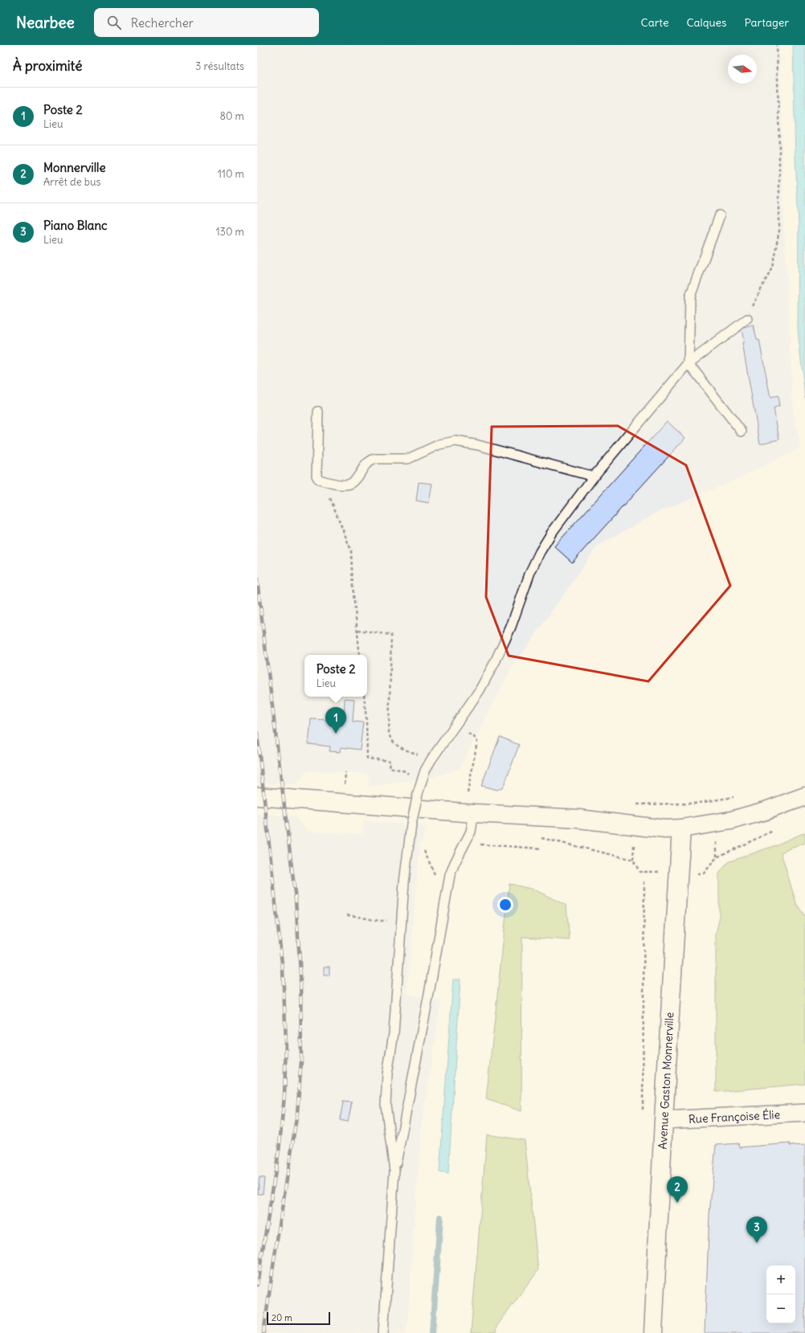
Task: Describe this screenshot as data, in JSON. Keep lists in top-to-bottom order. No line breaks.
{"streets":{"main road":["Avenue Gaston Monnerville"],"street":["Rue Françoise Élie"]},"crossings":[["Avenue Gaston Monnerville","Rue Françoise Élie"]],"scale_bar":"20 m","north":"right","page":{"header":"Nearbee","search":"Rechercher","nav":["Carte","Calques","Partager"],"heading":["À proximité","3 résultats"],"list":[{"mark":"1","name":"Poste 2","note":"Lieu","value":"80 m"},{"mark":"2","name":"Monnerville","note":"Arrêt de bus","value":"110 m"},{"mark":"3","name":"Piano Blanc","note":"Lieu","value":"130 m"}],"popup":["Poste 2","Lieu"],"pins":["1","2","3"],"map_buttons":["+","−"],"scale":"20 m"}}
